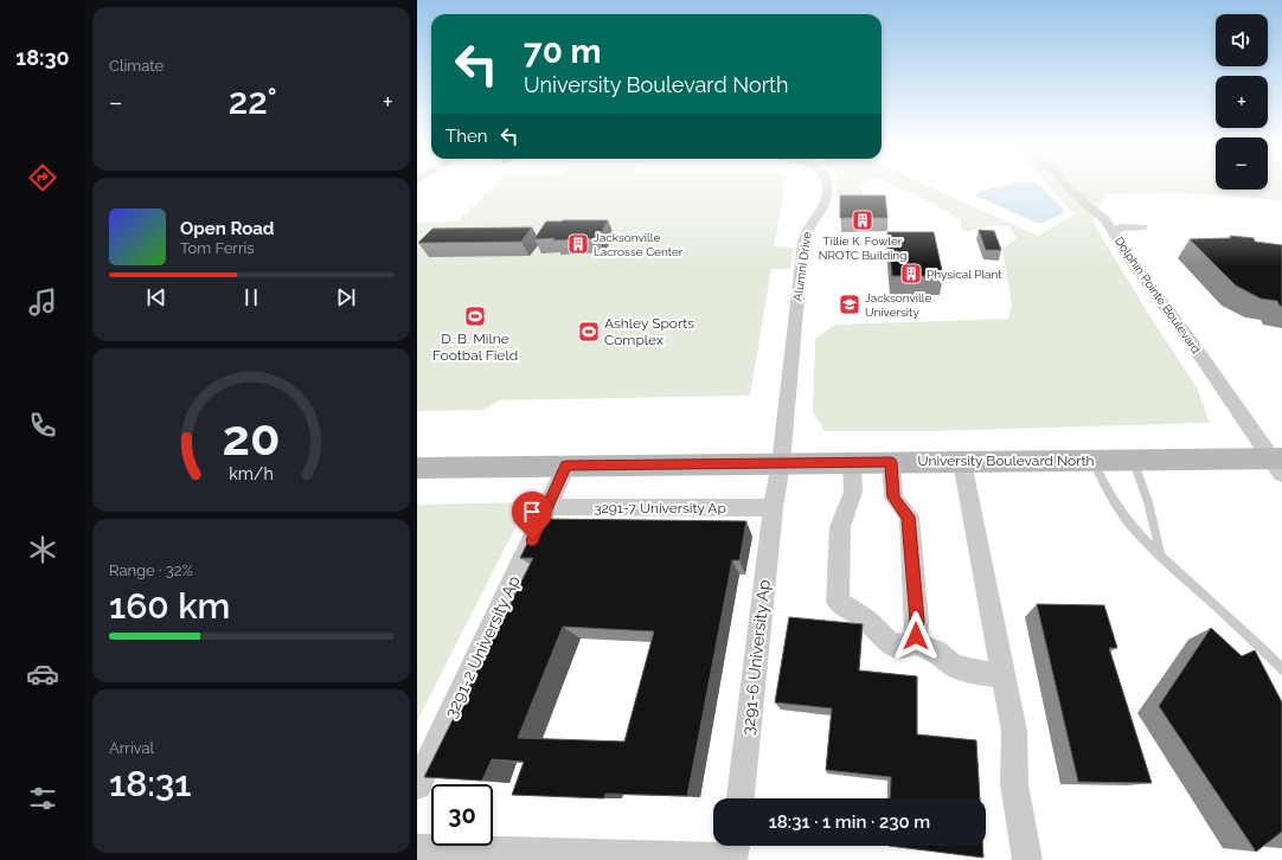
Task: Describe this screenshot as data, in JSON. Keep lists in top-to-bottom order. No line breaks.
{"streets":{"main road":["University Boulevard North"],"street":["Alumni Drive","Dolphin Pointe Boulevard","3291-7 University Ap","3291-2 University Ap","3291-6 University Ap"]},"crossings":[["Alumni Drive","University Boulevard North"],["Alumni Drive","3291-7 University Ap"],["Alumni Drive","3291-6 University Ap"],["Dolphin Pointe Boulevard","University Boulevard North"],["University Boulevard North","3291-2 University Ap"],["3291-7 University Ap","3291-2 University Ap"],["3291-7 University Ap","3291-6 University Ap"]],"places":{"building":["Tillie K. Fowler NROTC Building","Jacksonville Lacrosse Center","Physical Plant"],"school or university":["Jacksonville University"],"sports":["D. B. Milne Footbal Field","Ashley Sports Complex"]},"page":{"tabs":"18:30","tile":["Climate",["Range · 32%","160 km"],["Arrival","18:31"]],"map_buttons":["+","−"],"turn":["70 m","University Boulevard North"],"heat":["−","22°","+"],"then":"Then","song":["Open Road","Tom Ferris"],"limit":"30","trip":"18:31 · 1 min · 230 m","gauge":["20","km/h"]}}
